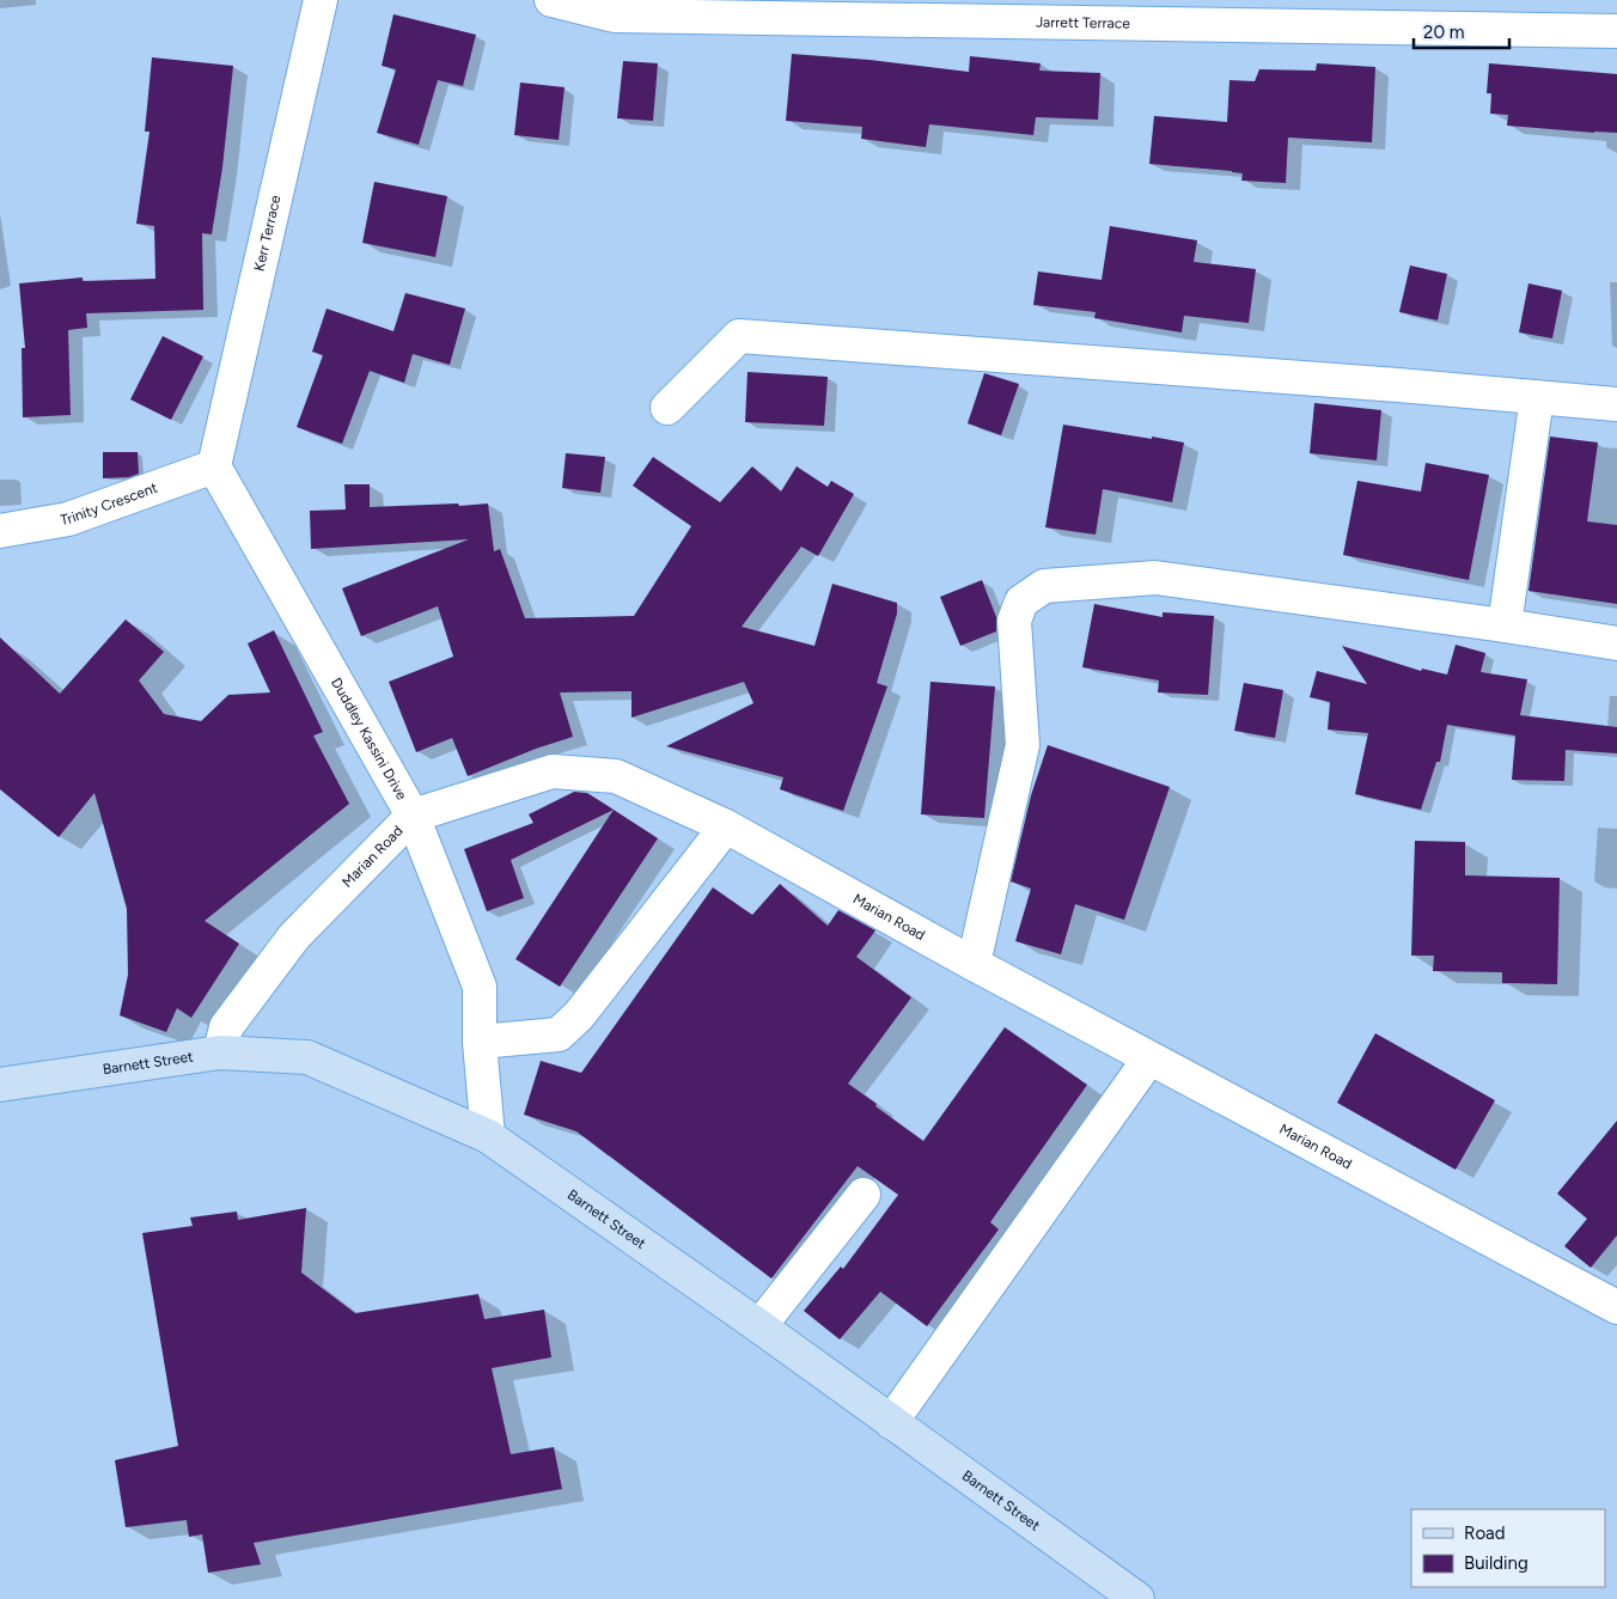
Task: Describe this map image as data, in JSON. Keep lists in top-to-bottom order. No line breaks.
{"streets":{"main road":["Barnett Street"],"street":["Jarrett Terrace","Kerr Terrace","Trinity Crescent","Duddley Kassini Drive","Marian Road"]},"crossings":[["Kerr Terrace","Trinity Crescent"],["Kerr Terrace","Duddley Kassini Drive"],["Trinity Crescent","Duddley Kassini Drive"],["Duddley Kassini Drive","Marian Road"],["Duddley Kassini Drive","Barnett Street"],["Marian Road","Barnett Street"]],"legend":["Road","Building"],"scale_bar":"20 m"}
